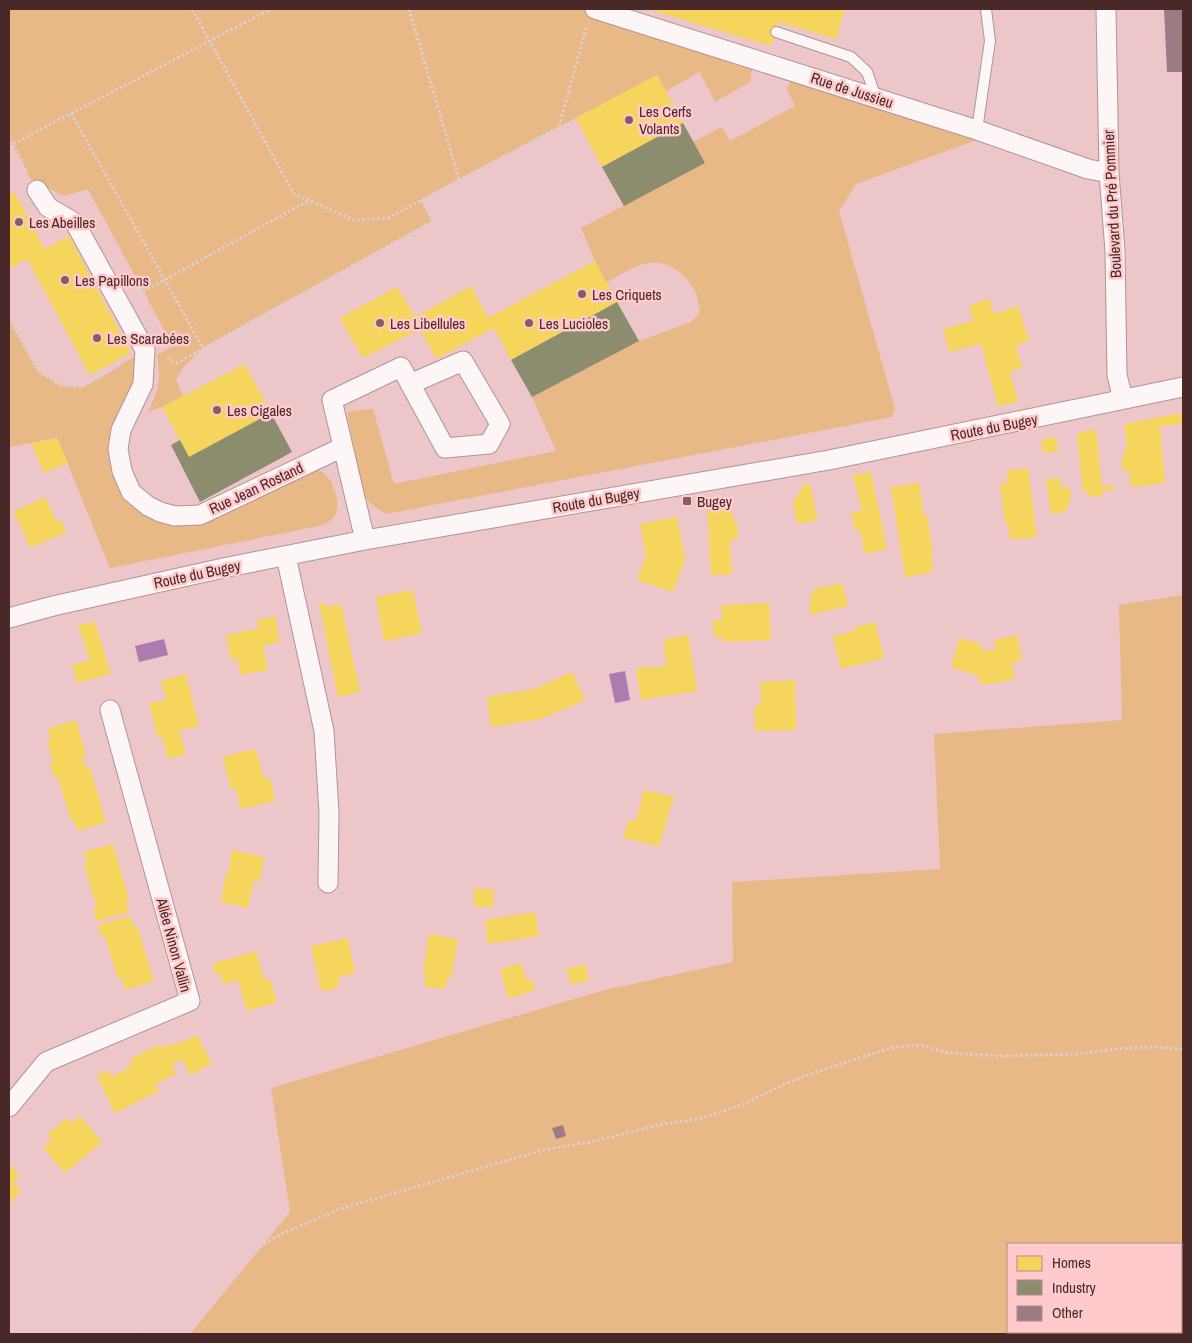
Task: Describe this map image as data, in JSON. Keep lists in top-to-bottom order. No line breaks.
{"streets":{"street":["Rue de Jussieu","Boulevard du Pré Pommier","Route du Bugey","Rue Jean Rostand","Allée Ninon Vallin"]},"crossings":[["Rue de Jussieu","Boulevard du Pré Pommier"],["Boulevard du Pré Pommier","Route du Bugey"]],"places":{"other":["Les Cerfs Volants","Les Abeilles","Les Papillons","Les Criquets","Les Libellules","Les Lucioles","Les Scarabées","Les Cigales"],"transit":["Bugey"]},"legend":["Homes","Industry","Other"]}
